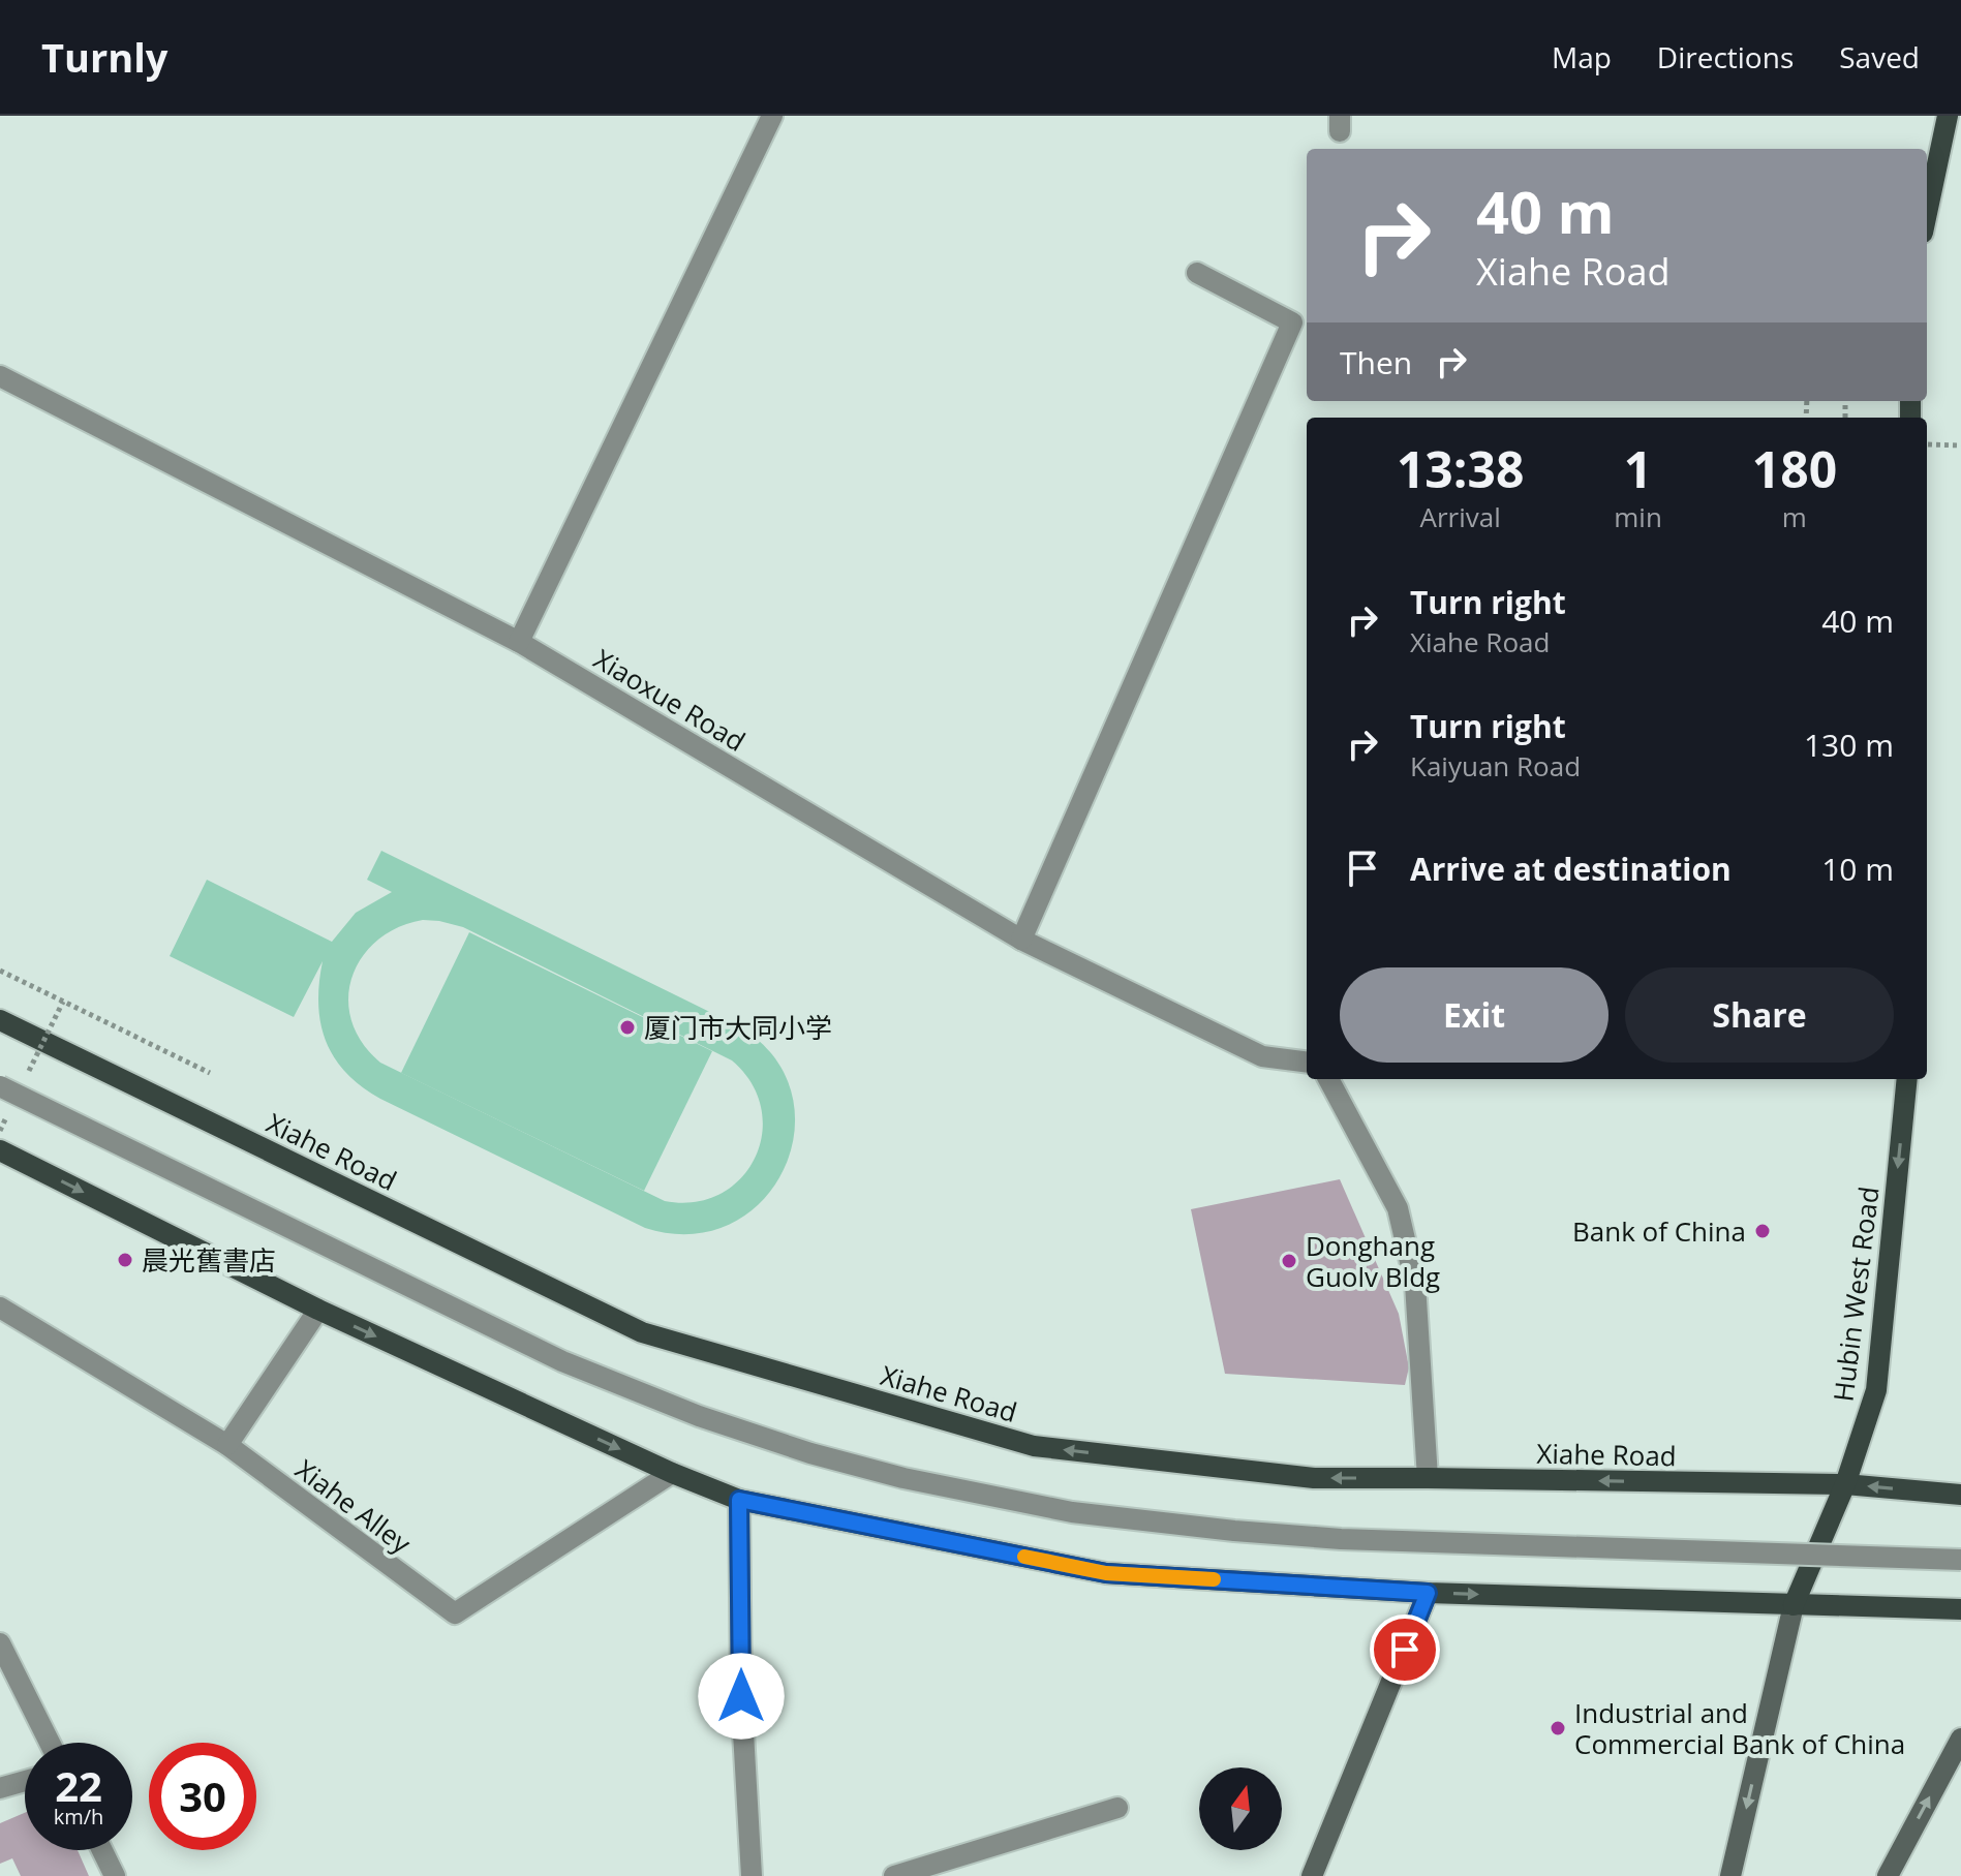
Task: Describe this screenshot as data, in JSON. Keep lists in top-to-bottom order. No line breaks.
{"streets":{"main road":["Xiahe Road","Hubin West Road"],"street":["Xiaoxue Road","Xiahe Alley"]},"crossings":[["Xiahe Road","Hubin West Road"]],"one_way":["Hubin West Road"],"places":["厦门市大同小学","Bank of China","晨光舊書店","Donghang Guolv Bldg","Industrial and Commercial Bank of China"],"north":"top","page":{"header":"Turnly","nav":["Map","Directions","Saved"],"turn":["40 m","Xiahe Road"],"then":"Then","eta":["13:38","Arrival","1","min","180","m"],"list":[{"name":"Turn right","note":"Xiahe Road","value":"40 m"},{"name":"Turn right","note":"Kaiyuan Road","value":"130 m"},{"name":"Arrive at destination","value":"10 m"}],"buttons":["Exit","Share"],"speed":"22 km/h","limit":"30"}}
